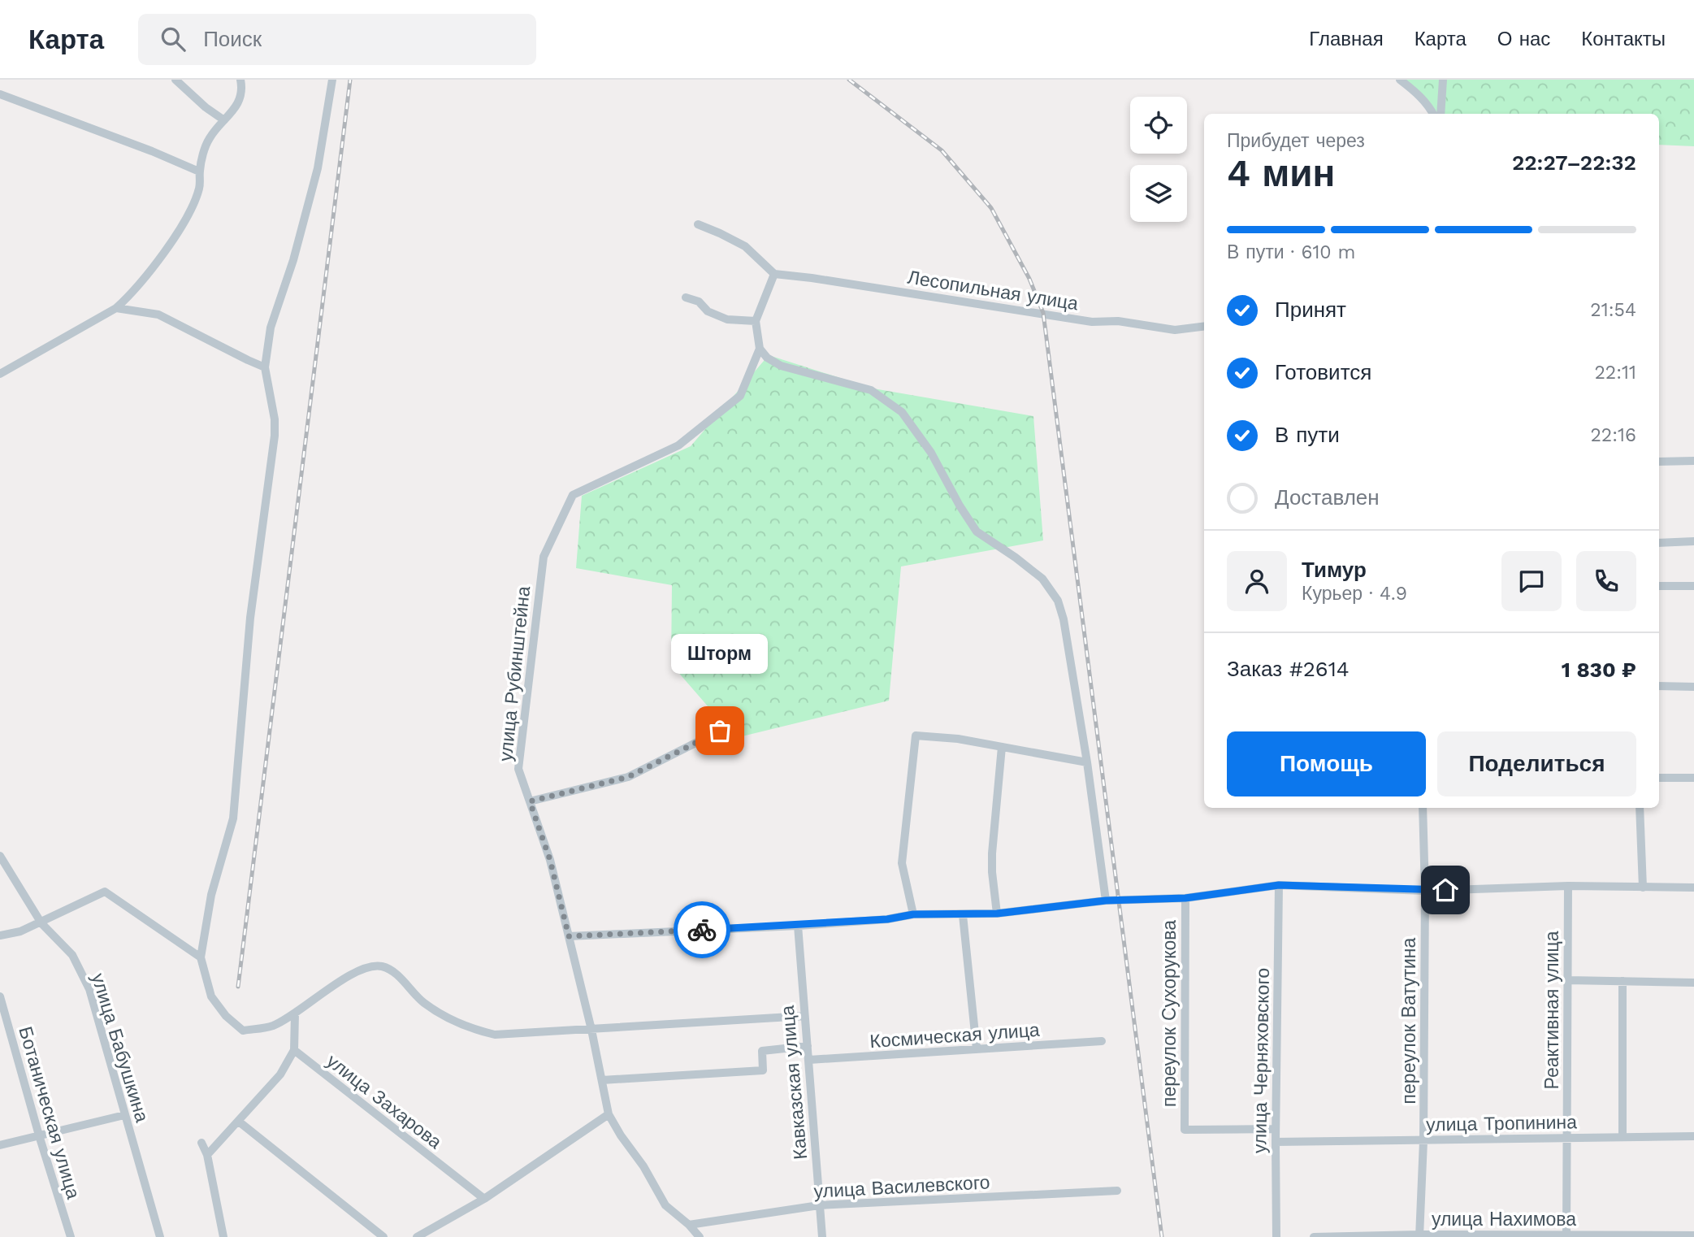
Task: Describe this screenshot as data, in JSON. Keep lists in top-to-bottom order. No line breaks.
{"streets":{"street":["Лесопильная улица","улица Рубинштейна","Реактивная улица","переулок Сухорукова","переулок Ватутина","Космическая улица","улица Бабушкина","улица Черняховского","Кавказская улица","улица Захарова","Ботаническая улица","улица Тропинина","улица Василевского","улица Нахимова"]},"crossings":[["улица Рубинштейна","улица Василевского"],["Реактивная улица","улица Тропинина"],["Реактивная улица","улица Нахимова"],["переулок Сухорукова","улица Черняховского"],["переулок Ватутина","улица Тропинина"],["переулок Ватутина","улица Нахимова"],["Космическая улица","Кавказская улица"],["улица Черняховского","улица Тропинина"],["Кавказская улица","улица Василевского"]],"places":["Шторм"],"page":{"header":"Карта","search":"Поиск","nav":["Главная","Карта","О нас","Контакты"],"heading":["4 мин","Прибудет через","22:27–22:32"],"panel":["Тимур","Курьер · 4.9","Заказ #2614","1 830 ₽"],"bar":"В пути · 610 m","list":[["Принят","21:54"],["Готовится","22:11"],["В пути","22:16"],"Доставлен"],"bubble":"Шторм","buttons":["Помощь","Поделиться"]}}
